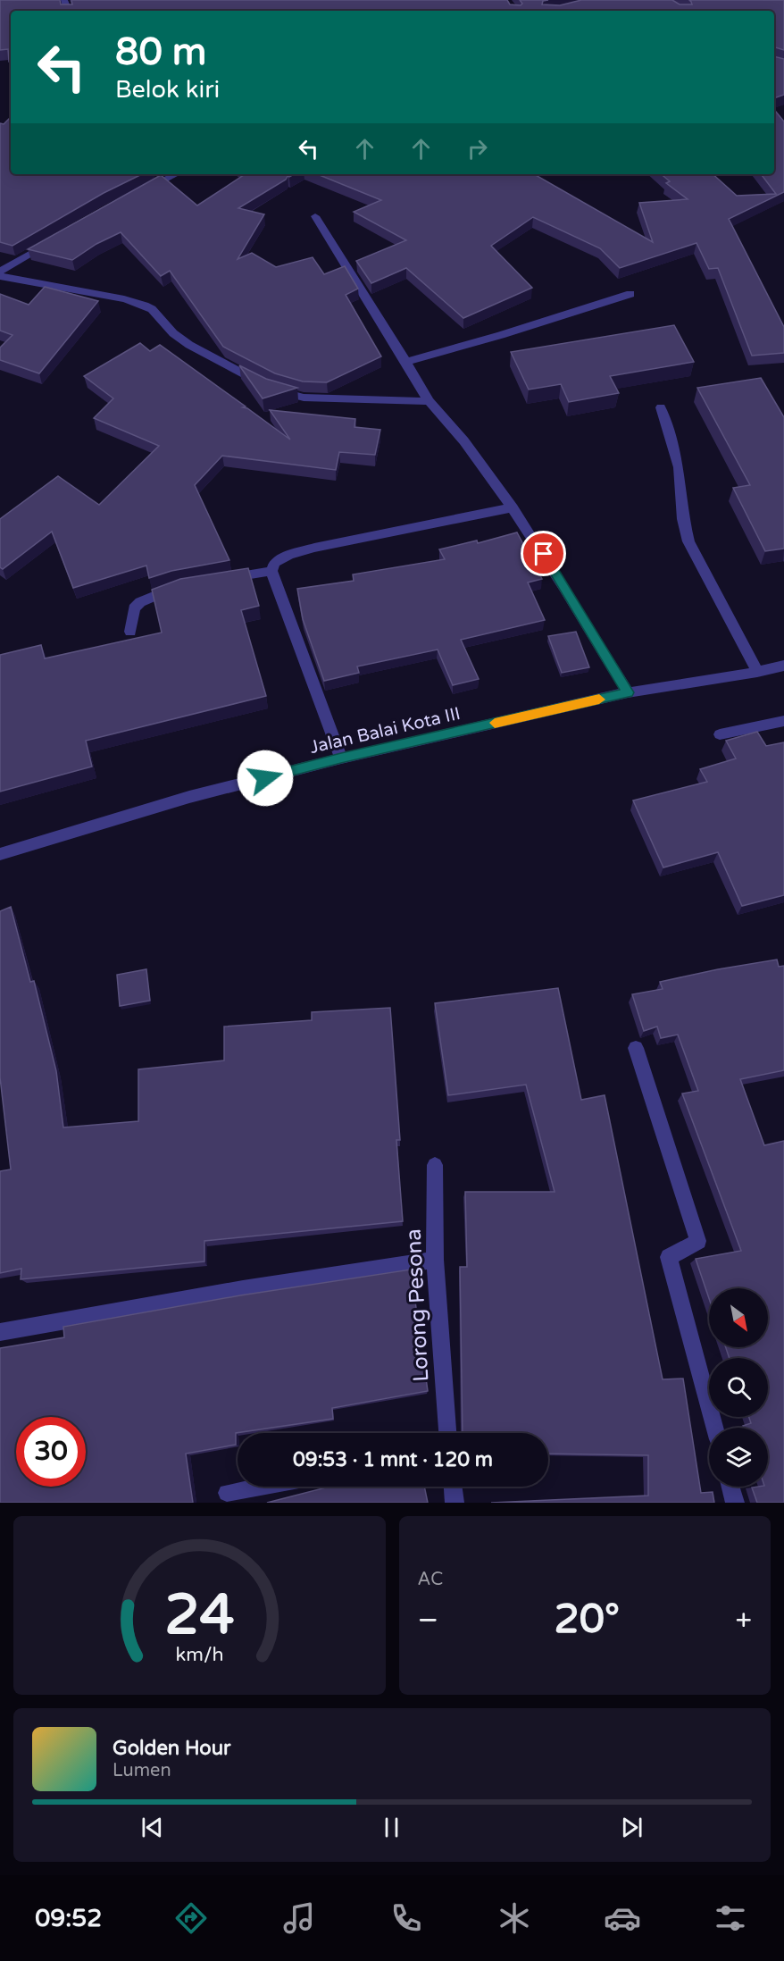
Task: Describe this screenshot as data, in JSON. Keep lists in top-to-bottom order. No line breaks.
{"streets":{"street":["Jalan Balai Kota III","Lorong Pesona"]},"north":"bottom right","page":{"turn":["80 m","Belok kiri"],"limit":"30","trip":"09:53 · 1 mnt · 120 m","tile":"AC","heat":["−","20°","+"],"song":["Golden Hour","Lumen"],"tabs":"09:52","gauge":["24","km/h"]}}
